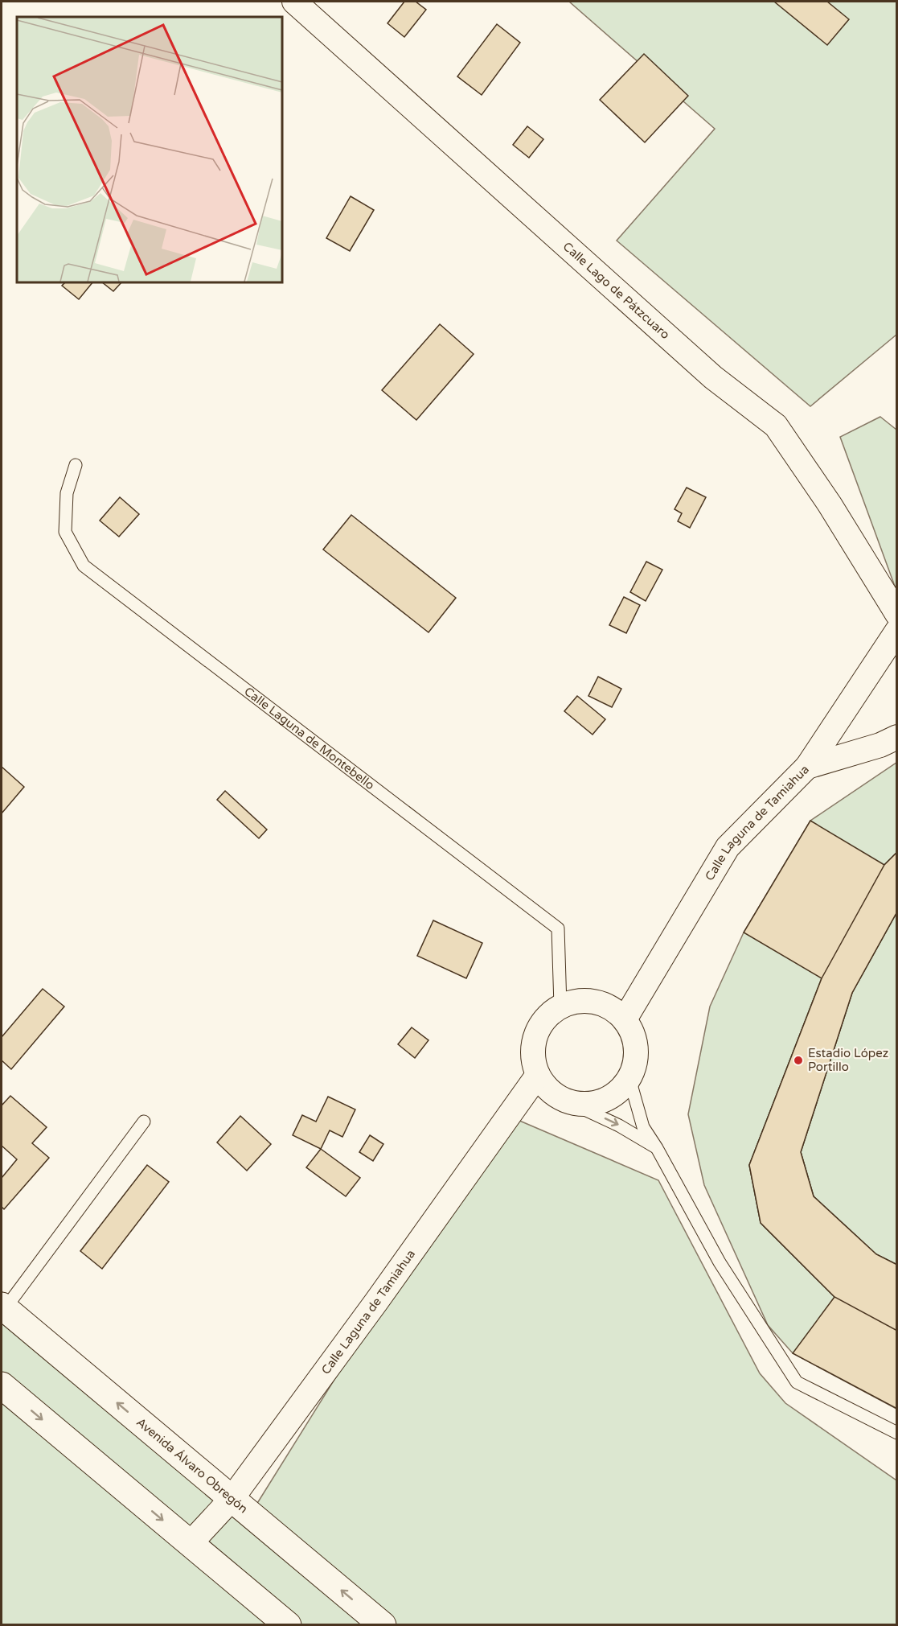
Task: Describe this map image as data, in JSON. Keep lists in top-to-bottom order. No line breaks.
{"streets":{"main road":["Avenida Álvaro Obregón"],"street":["Calle Lago de Pátzcuaro","Calle Laguna de Tamiahua"],"lane":["Calle Laguna de Montebello"]},"crossings":[["Calle Laguna de Montebello","Calle Laguna de Tamiahua"],["Calle Laguna de Tamiahua","Avenida Álvaro Obregón"]],"places":["Estadio López Portillo"]}
